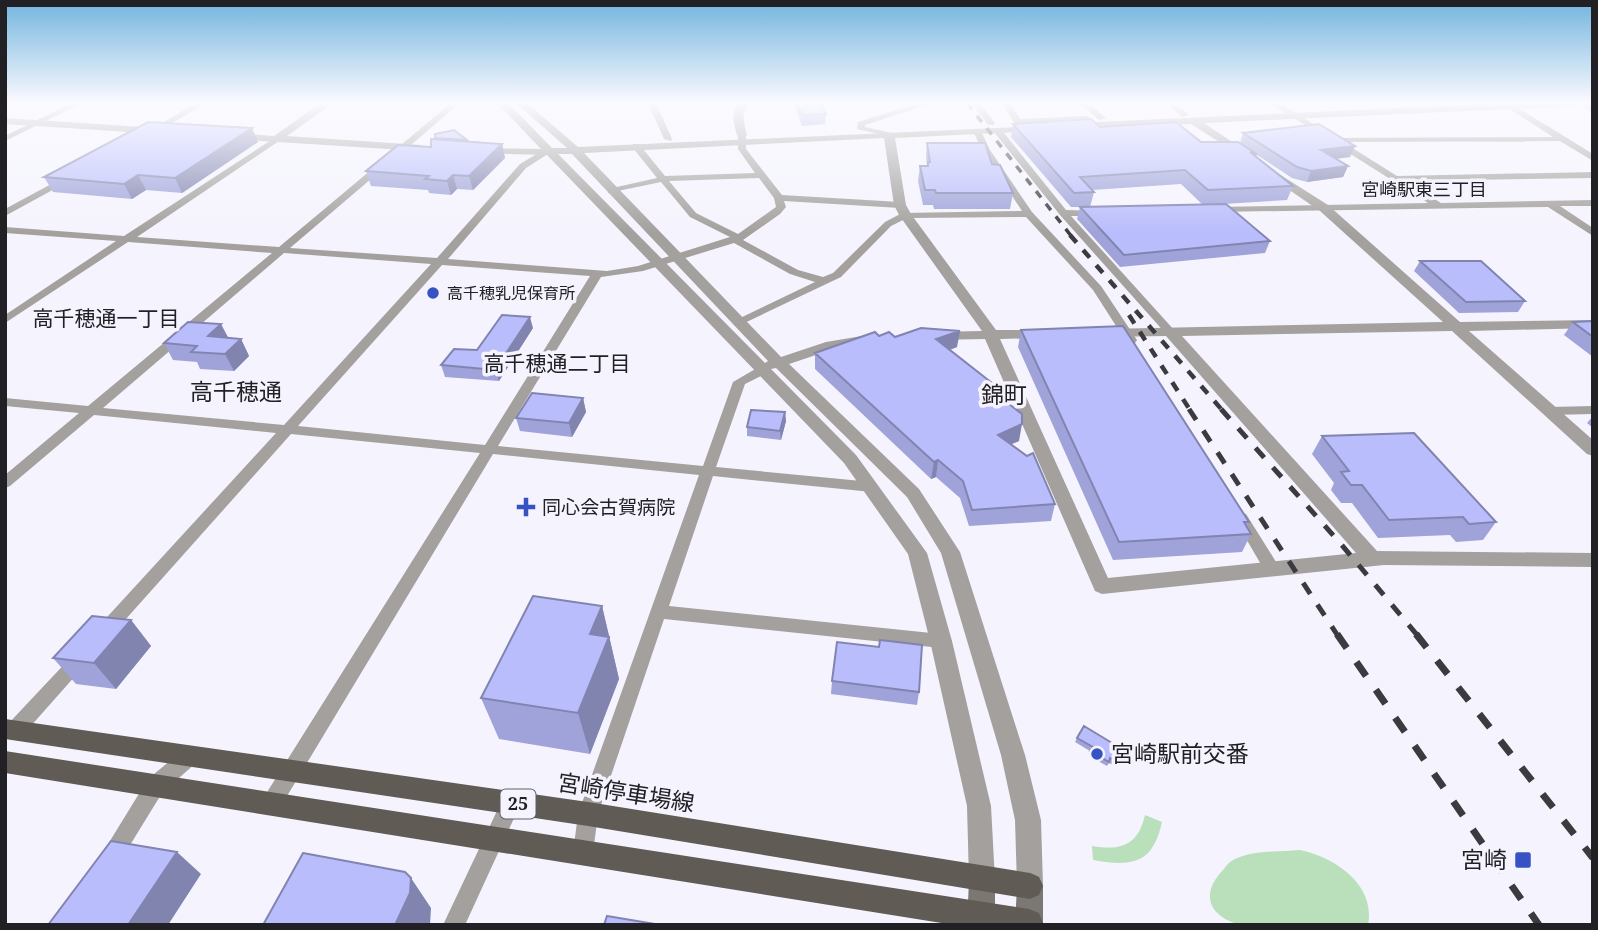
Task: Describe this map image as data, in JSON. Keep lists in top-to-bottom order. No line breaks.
{"streets":{"main road":["宮崎停車場線","25"]},"districts":["宮崎駅東三丁目","高千穂通一丁目","高千穂通二丁目","高千穂通","錦町"],"places":{"other":["高千穂乳児保育所","宮崎駅前交番"],"health":["同心会古賀病院"],"transit":["宮崎"]}}
